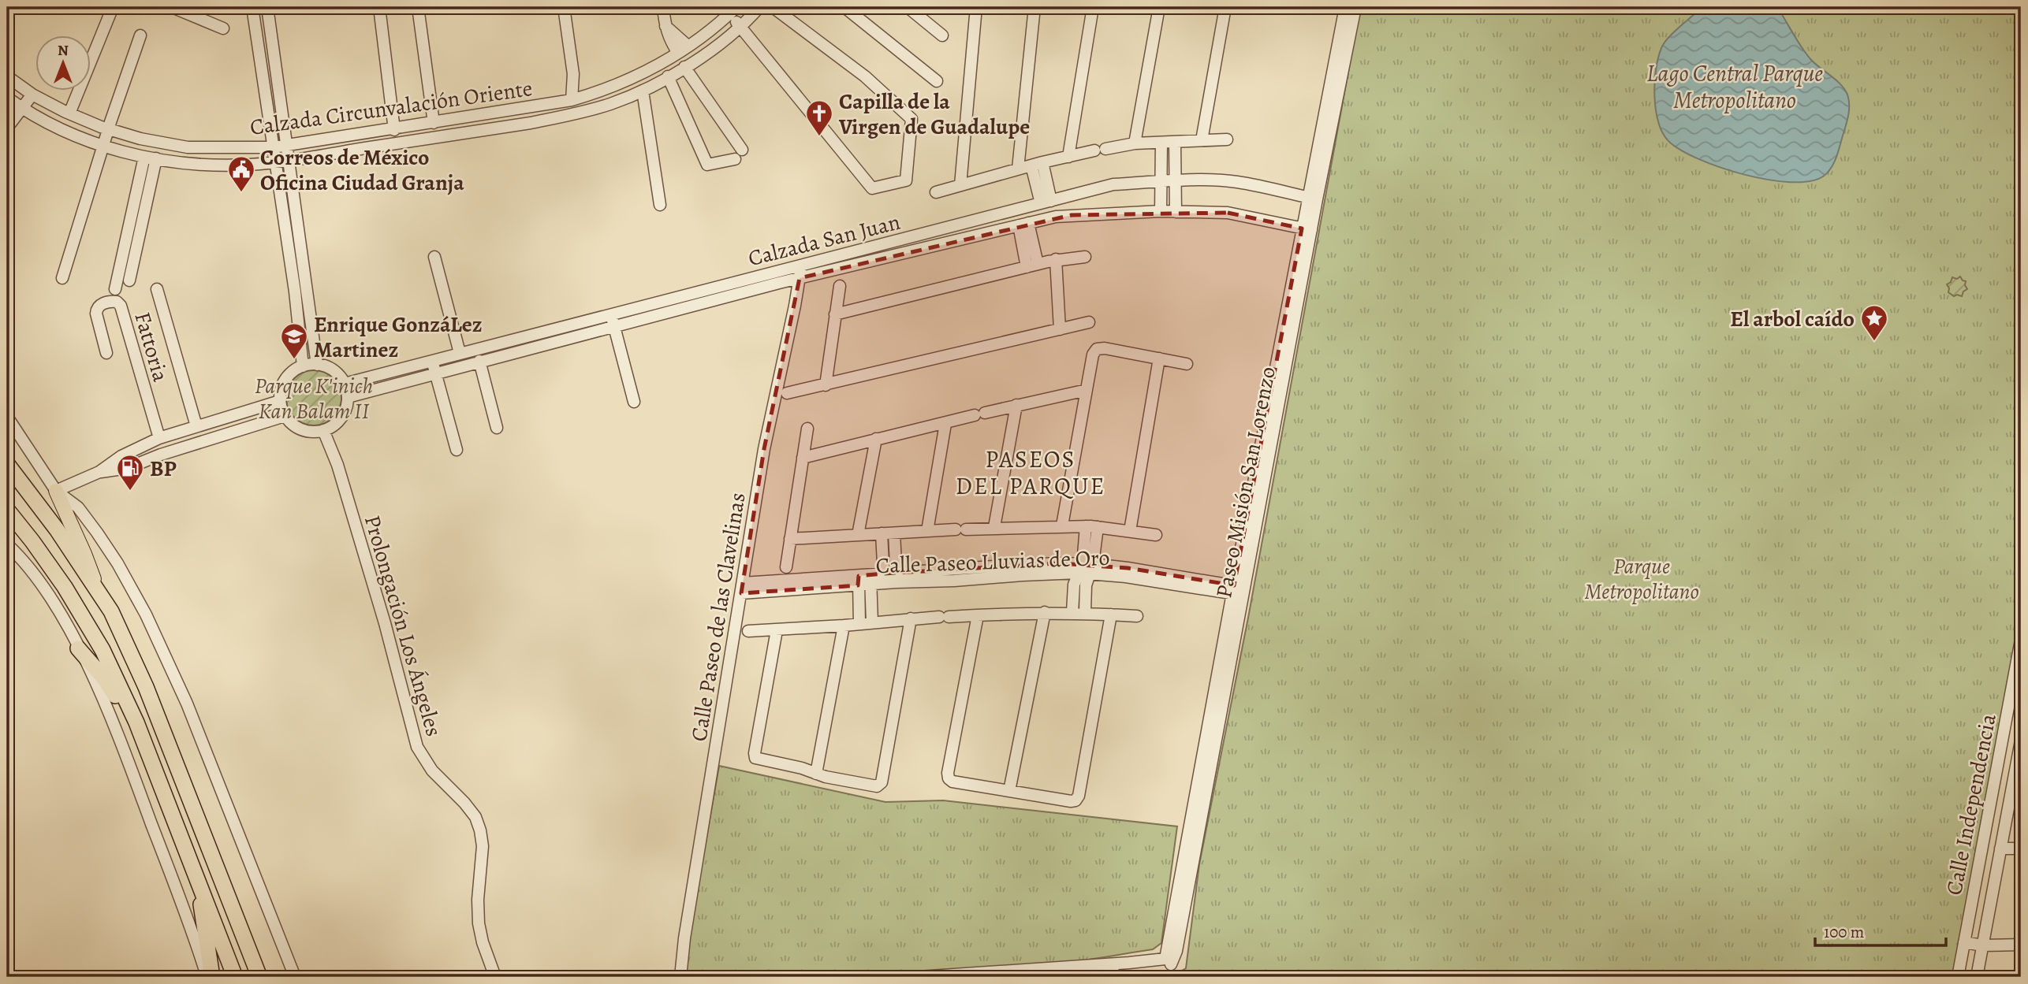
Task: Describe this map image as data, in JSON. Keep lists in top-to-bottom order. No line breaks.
{"streets":{"street":["Calzada Circunvalación Oriente","Calzada San Juan","Fattoria","Paseo Misión San Lorenzo","Calle Paseo Lluvias de Oro","Calle Paseo de las Clavelinas","Prolongación Los Ángeles","Calle Independencia"]},"crossings":[["Calzada San Juan","Paseo Misión San Lorenzo"],["Calzada San Juan","Calle Paseo de las Clavelinas"],["Calzada San Juan","Prolongación Los Ángeles"],["Paseo Misión San Lorenzo","Calle Paseo Lluvias de Oro"],["Calle Paseo Lluvias de Oro","Calle Paseo de las Clavelinas"]],"districts":["PASEOS DEL PARQUE"],"water":["Lago Central Parque Metropolitano"],"parks":["Parque K'inich Kan Balam II","Parque Metropolitano"],"places":{"church":["Capilla de la Virgen de Guadalupe"],"public building":["Correos de México Oficina Ciudad Granja"],"place":["El arbol caído"],"school or university":["Enrique GonzáLez Martinez"],"fuel station":["BP"]},"scale_bar":"100 m","north":"top"}
